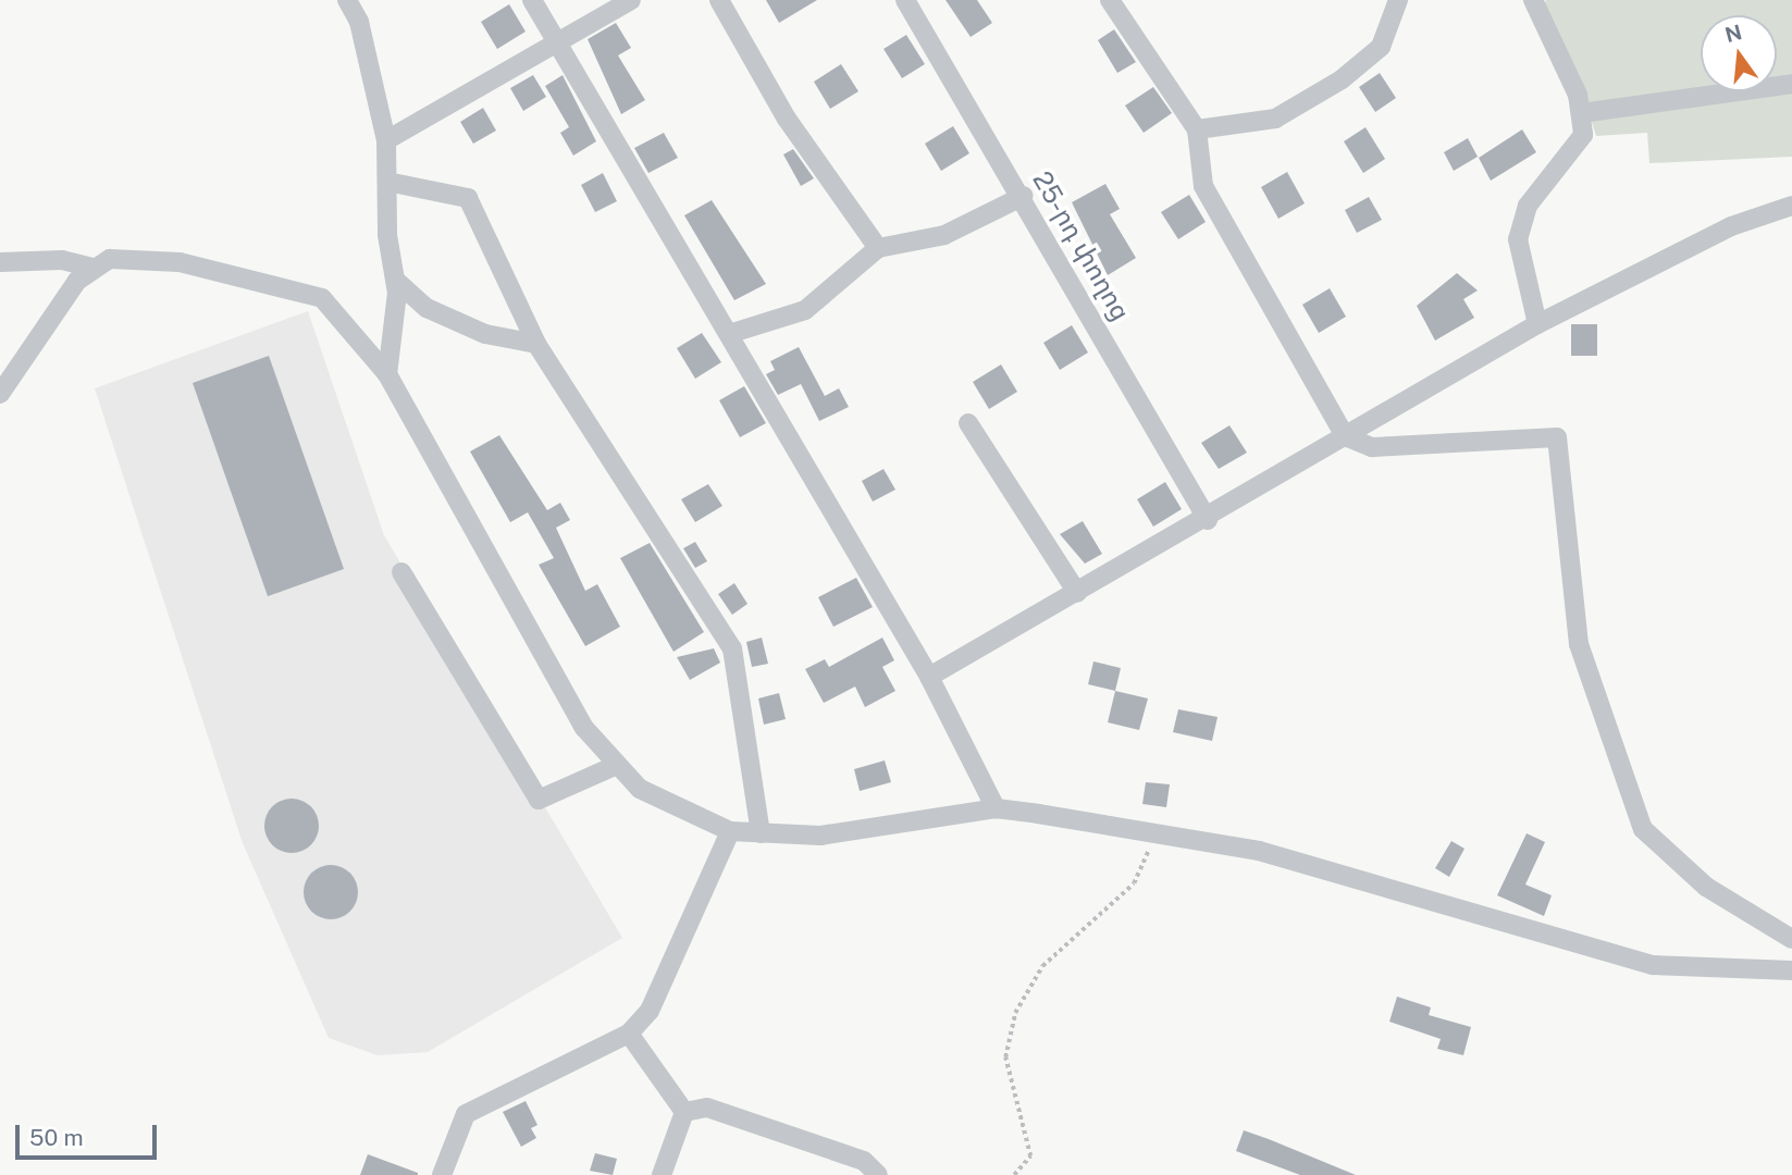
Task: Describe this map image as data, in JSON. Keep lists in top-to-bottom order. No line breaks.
{"streets":{"street":["25-րդ փողոց"]},"scale_bar":"50 m","north":"top"}
